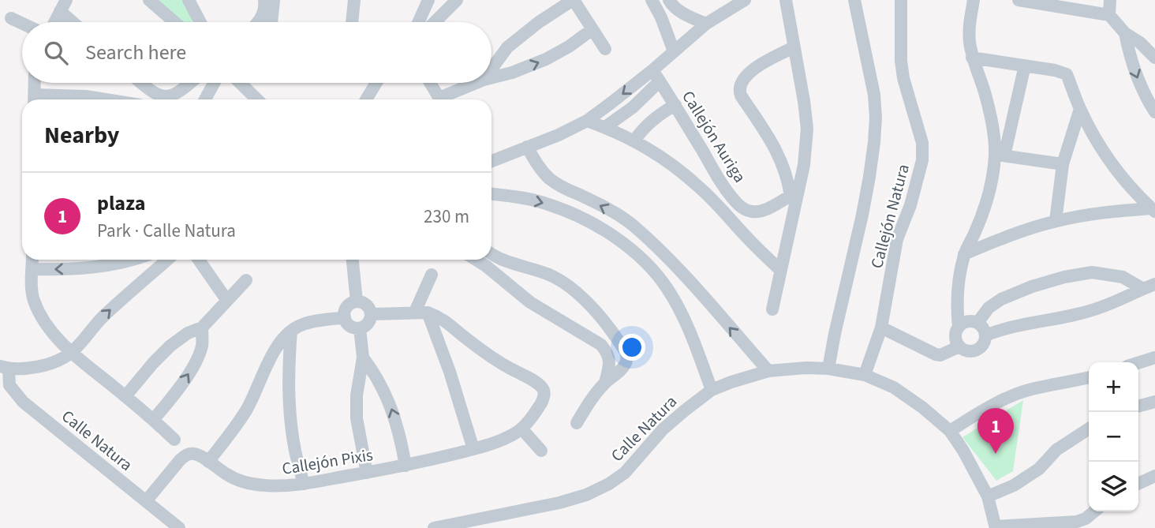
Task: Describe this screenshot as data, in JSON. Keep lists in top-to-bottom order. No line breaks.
{"streets":{"street":["Callejón Auriga","Callejón Natura","Calle Natura","Callejón Pixis"]},"crossings":[["Callejón Natura","Calle Natura"]],"page":{"search":"Search here","heading":"Nearby","list":[{"mark":"1","name":"plaza","note":"Park · Calle Natura","value":"230 m"}],"map_buttons":["+","−"],"pins":"1"}}
